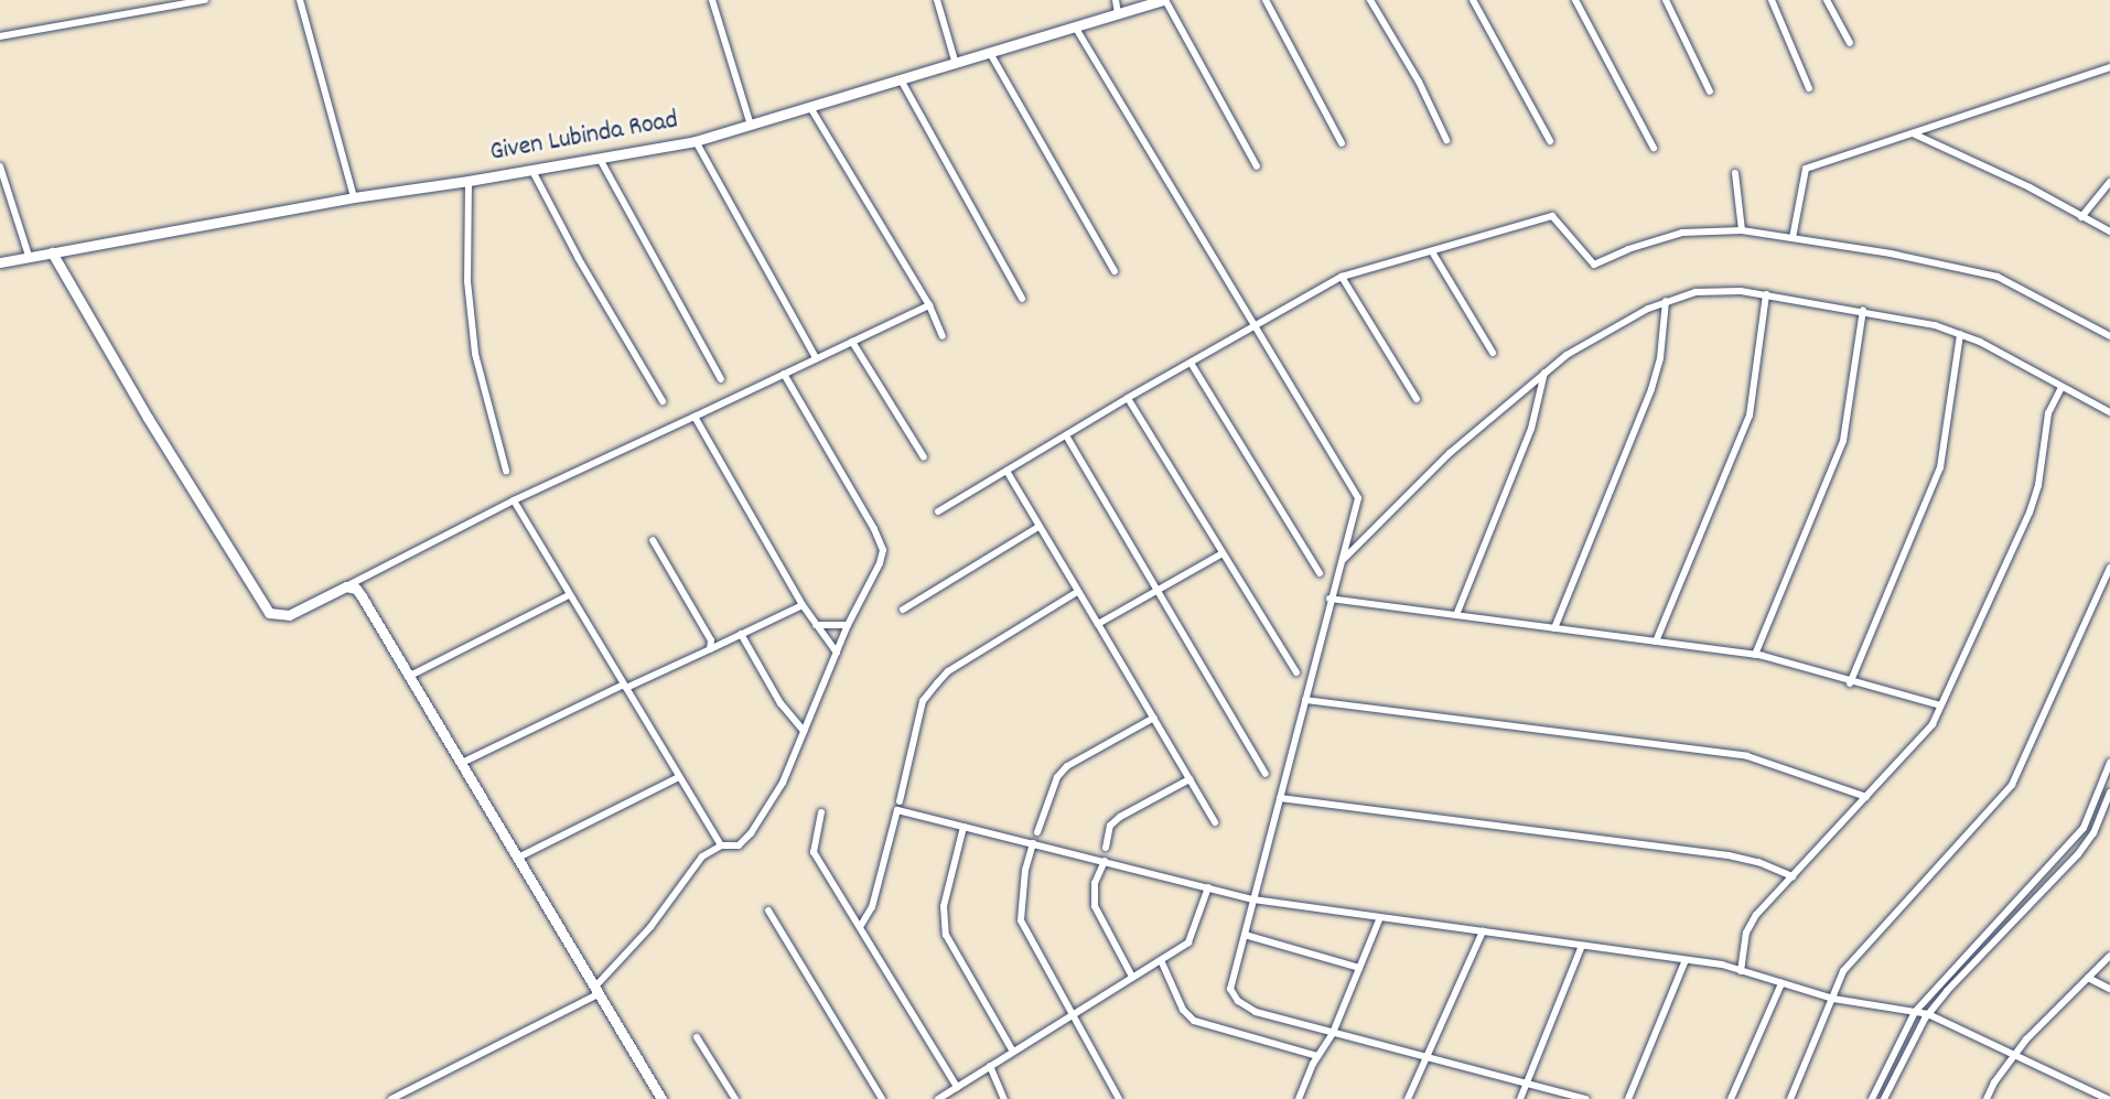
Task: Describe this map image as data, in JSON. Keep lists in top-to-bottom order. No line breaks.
{"streets":{"street":["Given Lubinda Road"]}}
